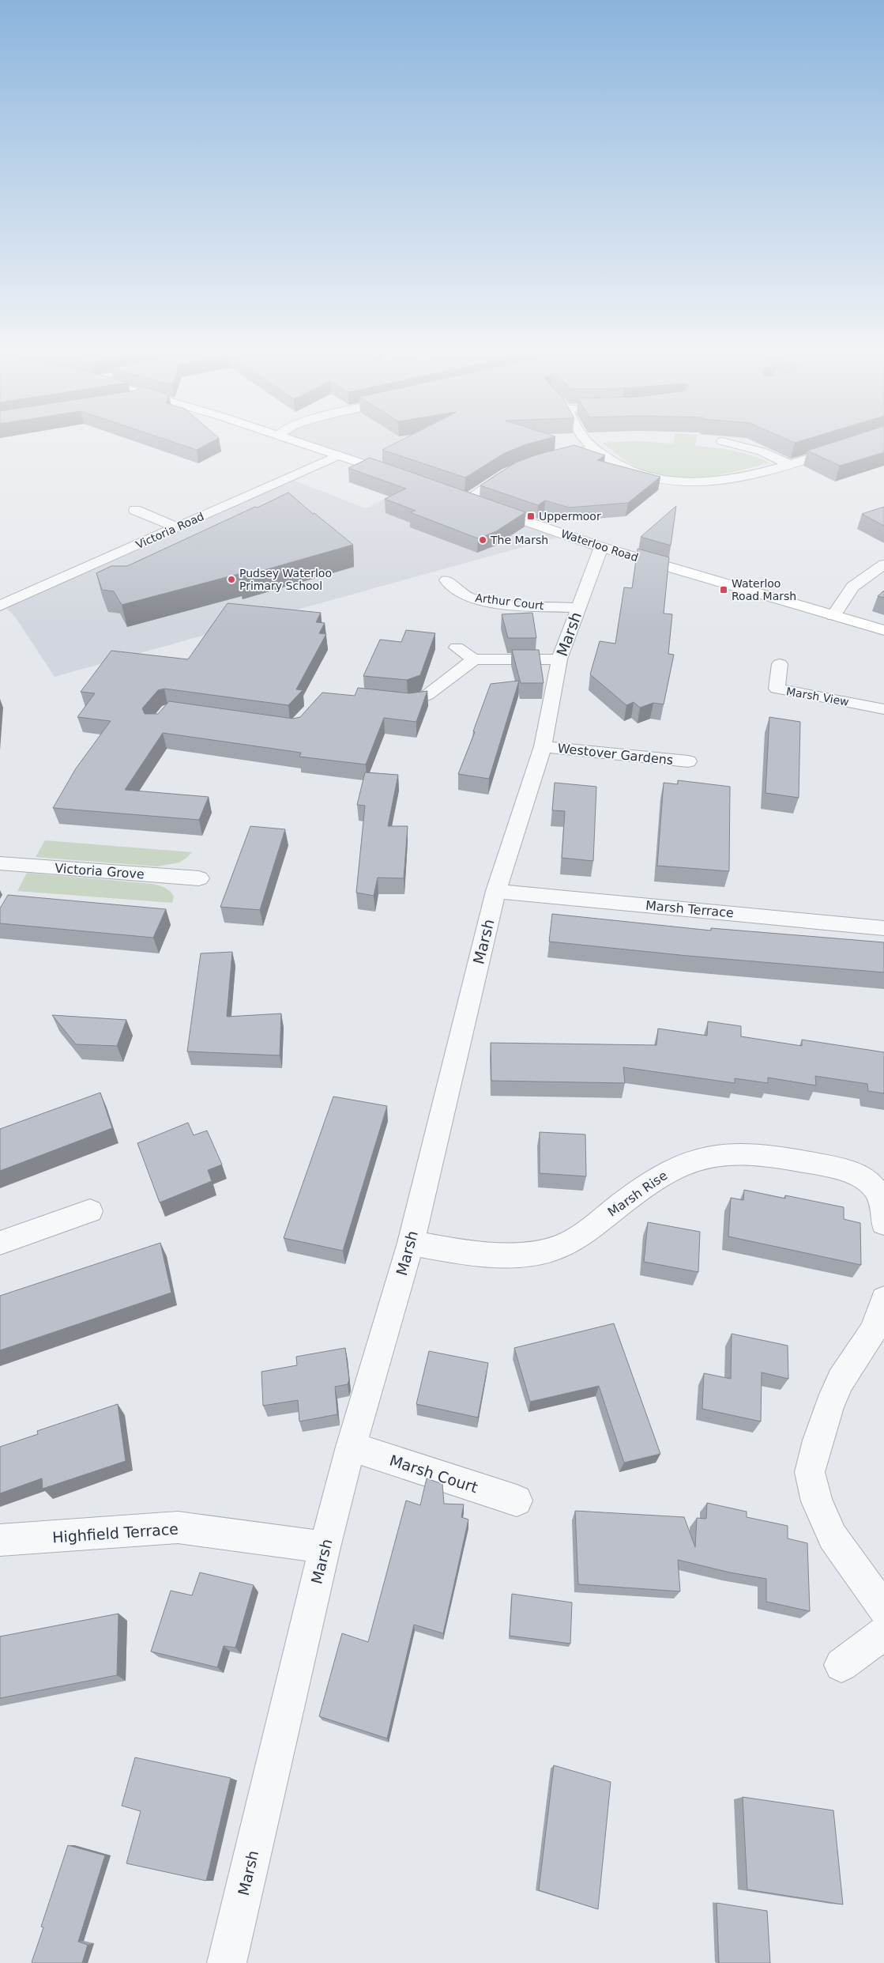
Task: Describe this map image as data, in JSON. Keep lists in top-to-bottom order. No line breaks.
{"streets":{"main road":["Waterloo Road"],"street":["Victoria Road","Arthur Court","Marsh","Marsh View","Westover Gardens","Victoria Grove","Marsh Terrace","Marsh Rise","Marsh Court","Highfield Terrace"]},"crossings":[["Waterloo Road","Marsh"],["Arthur Court","Marsh"],["Marsh","Westover Gardens"],["Marsh","Marsh Terrace"],["Marsh","Marsh Rise"],["Marsh","Marsh Court"],["Marsh","Highfield Terrace"]],"places":{"transit":["Uppermoor","Waterloo Road Marsh"],"other":["The Marsh","Pudsey Waterloo Primary School"]}}
